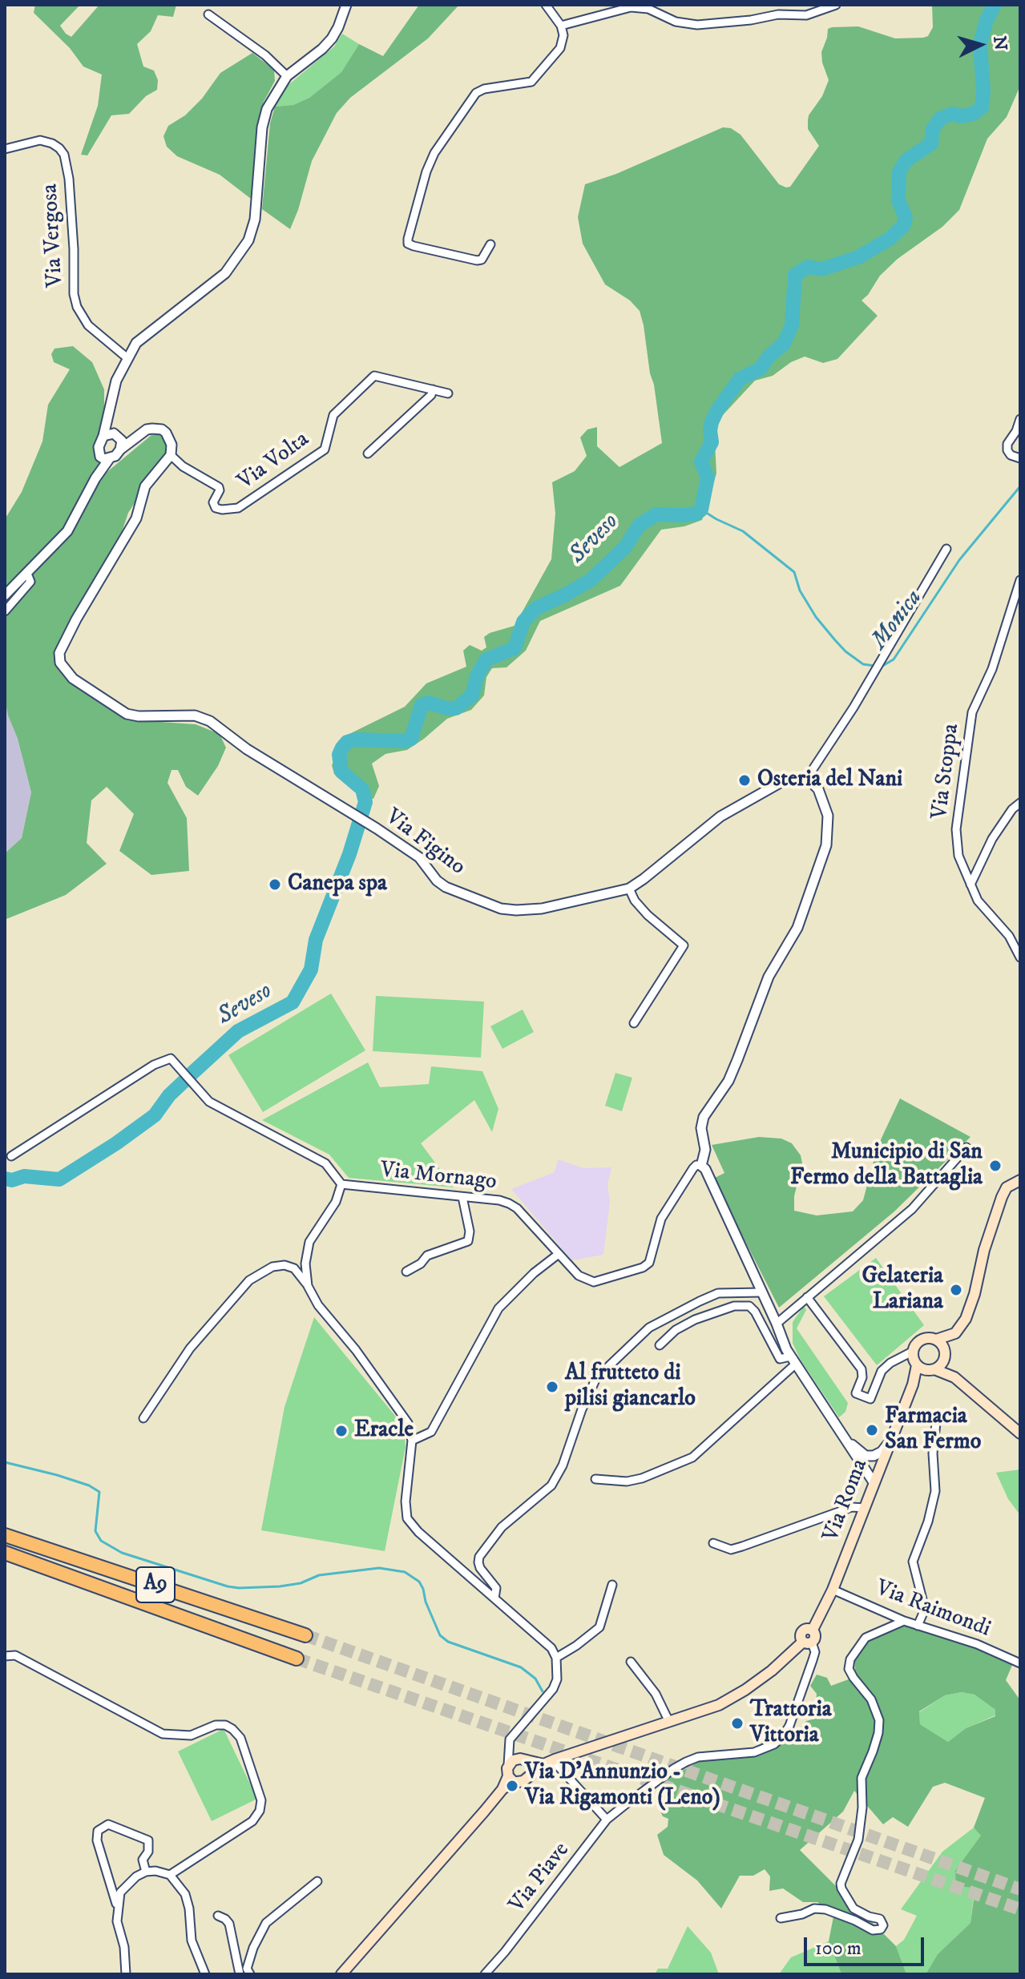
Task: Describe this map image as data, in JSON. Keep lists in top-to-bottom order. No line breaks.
{"streets":{"highway":["A9"],"main road":["Via Roma"],"street":["Via Vergosa","Via Volta","Via Stoppa","Via Figino","Via Mornago","Via Raimondi","Via Piave"]},"crossings":[["Via Volta","Via Figino"],["Via Roma","Via Raimondi"],["Via Roma","Via Piave"]],"water":["Seveso","Monica"],"places":["Osteria del Nani","Canepa spa","Municipio di San Fermo della Battaglia","Gelateria Lariana","Al frutteto di pilisi giancarlo","Farmacia San Fermo","Eracle","Trattoria Vittoria","Via D'Annunzio - Via Rigamonti (Leno)"],"scale_bar":"100 m","north":"right"}
